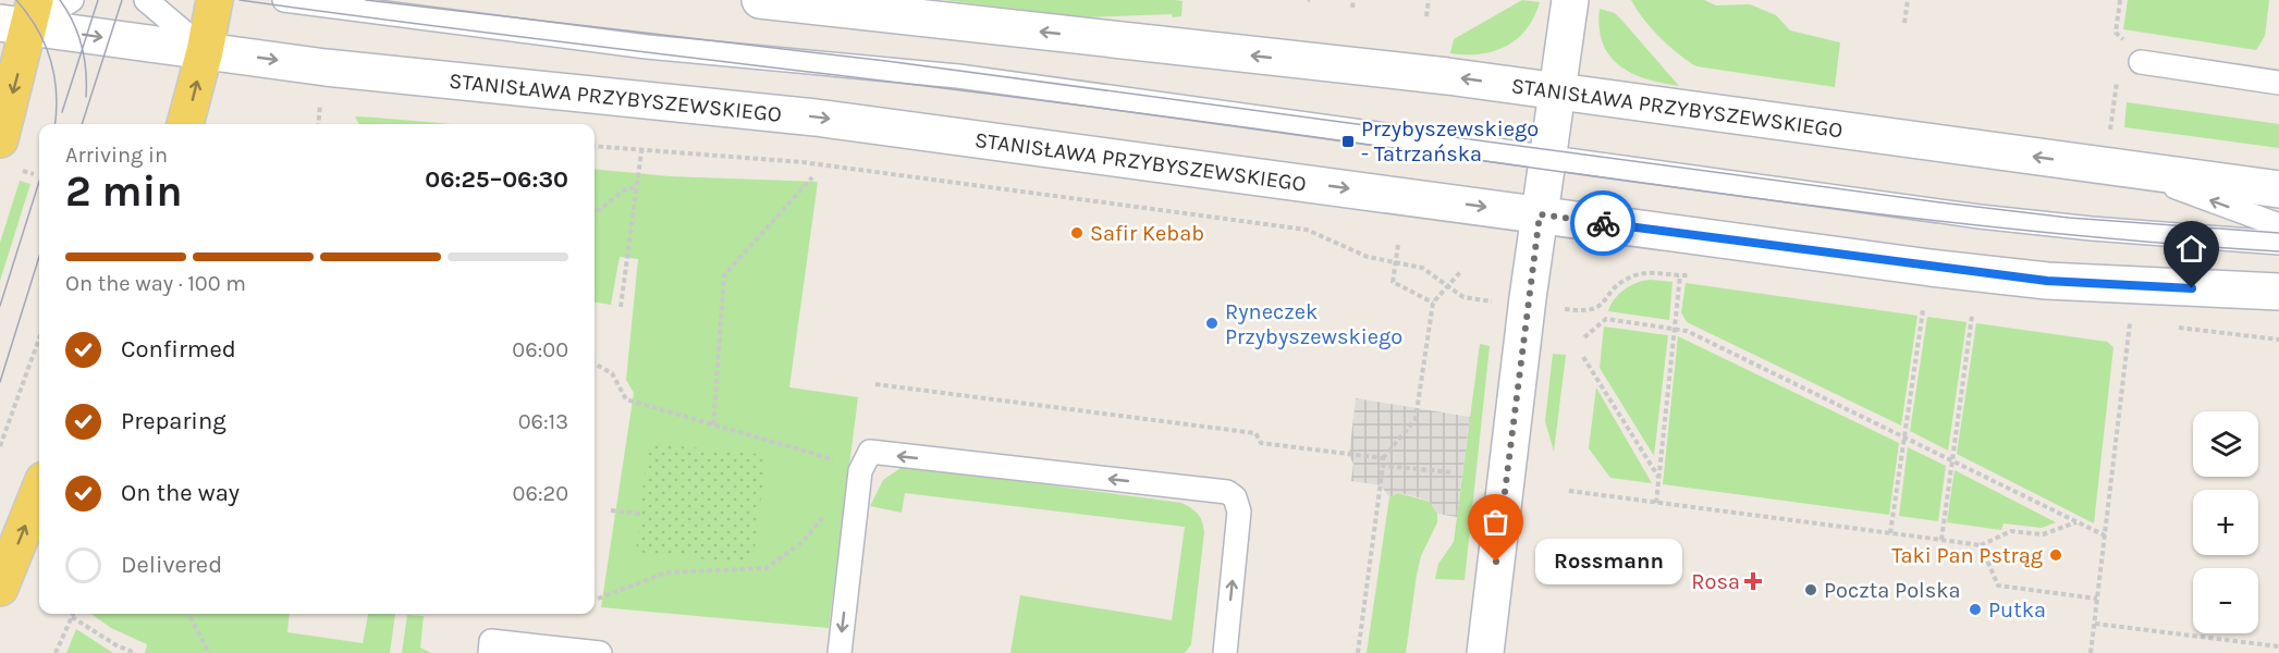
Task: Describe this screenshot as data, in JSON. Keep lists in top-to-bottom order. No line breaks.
{"streets":{"main road":["STANISŁAWA PRZYBYSZEWSKIEGO"]},"places":{"transit":["Przybyszewskiego - Tatrzańska"],"other":["Safir Kebab","Ryneczek Przybyszewskiego","Taki Pan Pstrąg","Rossmann","Poczta Polska","Putka"],"health":["Rosa"]},"page":{"heading":["2 min","Arriving in","06:25–06:30"],"bar":"On the way · 100 m","list":[["Confirmed","06:00"],["Preparing","06:13"],["On the way","06:20"],"Delivered"],"map_buttons":["+","−"],"bubble":"Rossmann"}}
